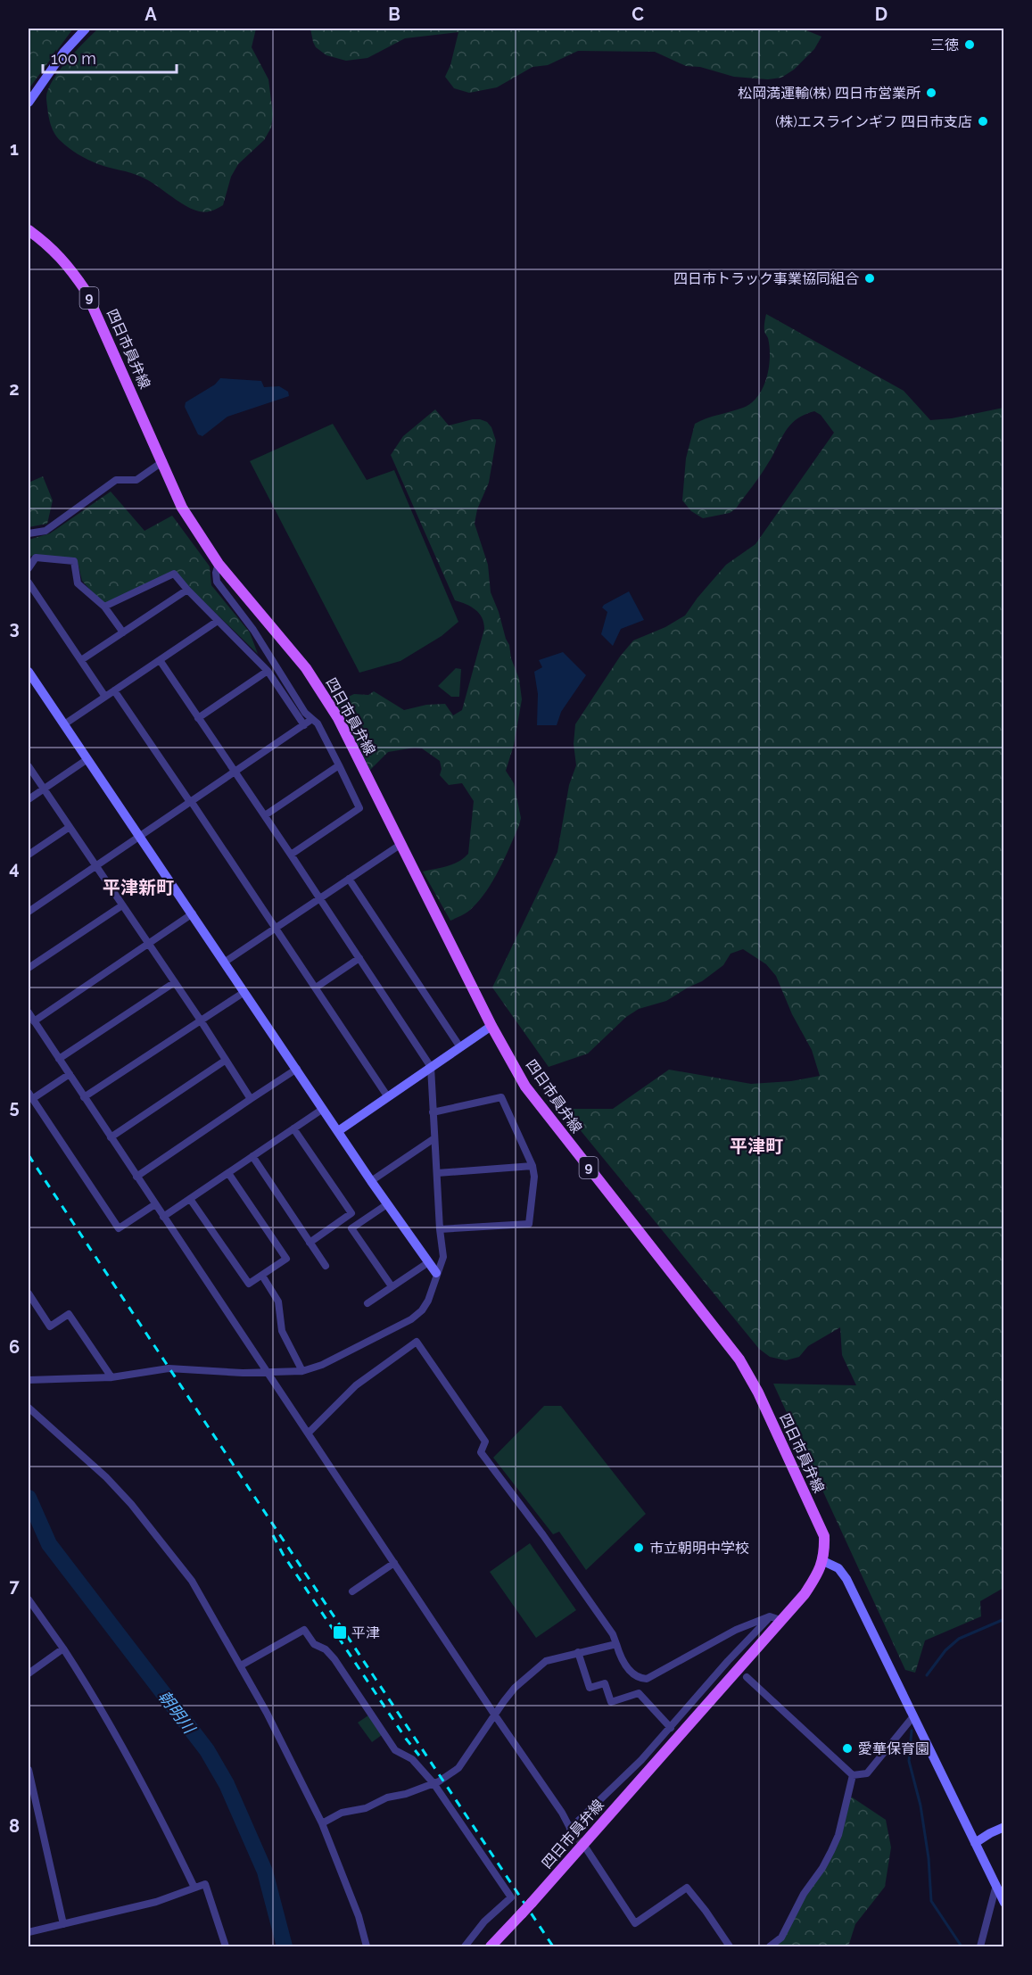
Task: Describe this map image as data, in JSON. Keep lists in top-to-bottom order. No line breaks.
{"streets":{"main road":["9","四日市員弁線"]},"districts":["平津新町","平津町"],"water":["朝明川"],"places":{"other":["三徳","松岡満運輸(株) 四日市営業所","(株)エスラインギフ 四日市支店","四日市トラック事業協同組合","市立朝明中学校","愛華保育園"],"transit":["平津"]},"scale_bar":"100 m","grid":{"columns":["A","B","C","D"],"rows":["1","2","3","4","5","6","7","8"]}}
